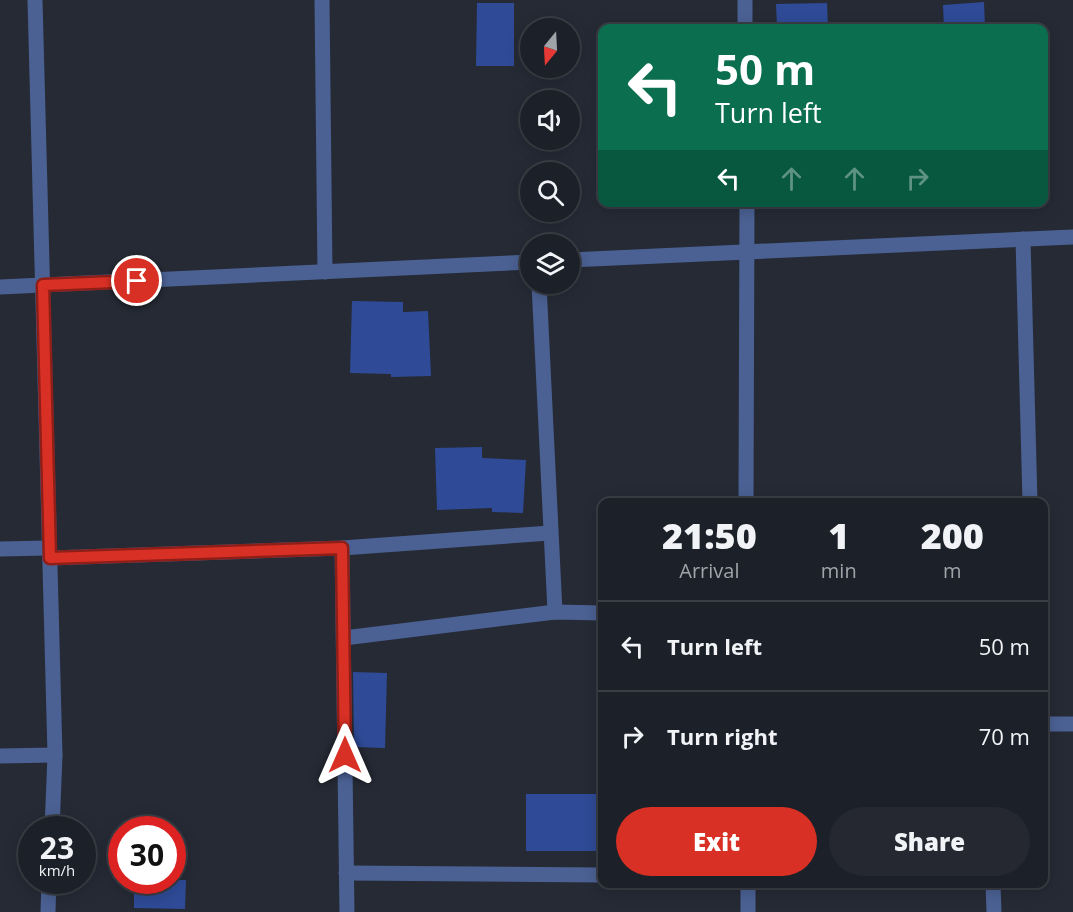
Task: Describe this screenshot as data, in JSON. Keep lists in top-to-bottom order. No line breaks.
{"north":"bottom","page":{"turn":["50 m","Turn left"],"eta":["21:50","Arrival","1","min","200","m"],"list":[{"name":"Turn left","value":"50 m"},{"name":"Turn right","value":"70 m"}],"buttons":["Exit","Share"],"speed":"23 km/h","limit":"30"}}
